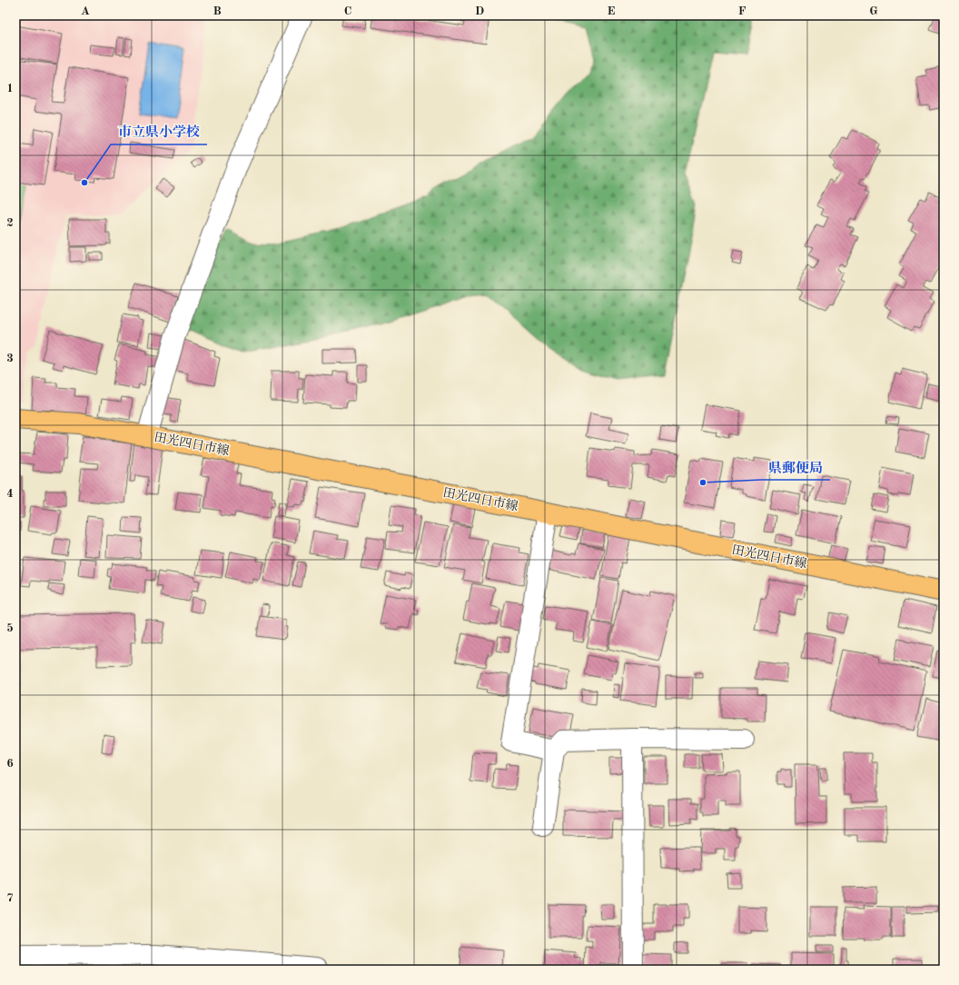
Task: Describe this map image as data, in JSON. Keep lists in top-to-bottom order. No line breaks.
{"streets":{"main road":["田光四日市線"]},"places":["市立県小学校","県郵便局"],"grid":{"columns":["A","B","C","D","E","F","G"],"rows":["1","2","3","4","5","6","7"]}}
